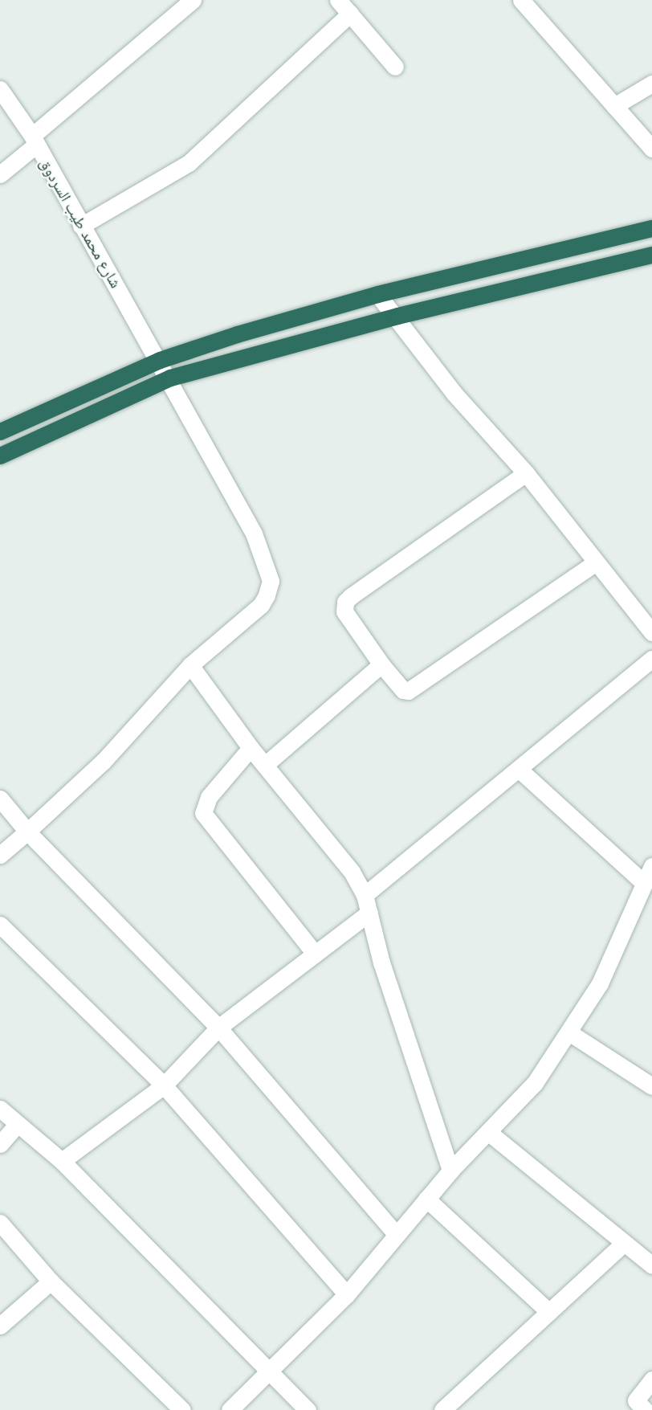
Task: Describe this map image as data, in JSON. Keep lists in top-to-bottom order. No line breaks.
{"streets":{"street":["شارع محمد طيب السردوق"]}}
